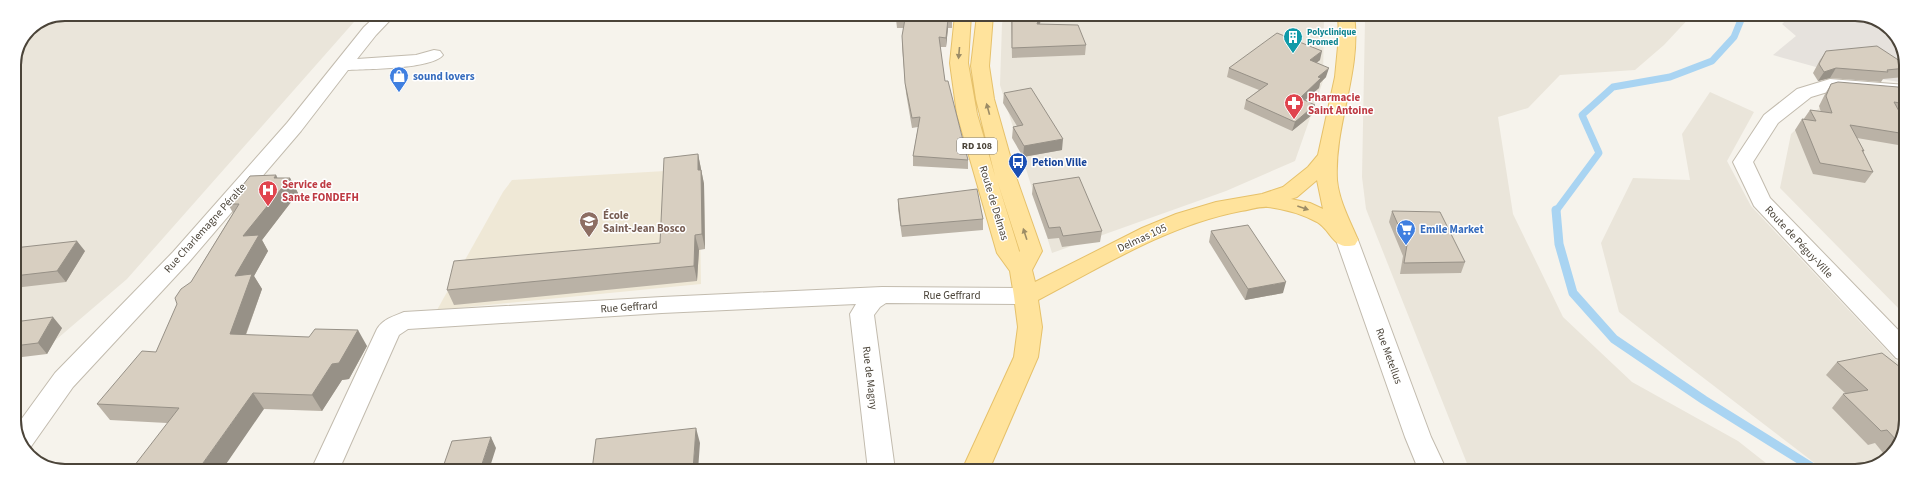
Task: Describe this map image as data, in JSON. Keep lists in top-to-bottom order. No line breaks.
{"streets":{"main road":["RD 108","Route de Delmas","Delmas 105"],"street":["Rue Charlemagne Péralte","Route de Péguy-Ville","Rue Geffrard","Rue Metellus","Rue de Magny"]},"crossings":[["Route de Delmas","Delmas 105"],["Route de Delmas","Rue Geffrard"],["Delmas 105","Rue Geffrard"],["Delmas 105","Rue Metellus"],["Rue Geffrard","Rue de Magny"]],"places":{"building":["Polyclinique Promed"],"shop":["sound lovers"],"pharmacy":["Pharmacie Saint Antoine"],"bus stop":["Petion Ville"],"hospital":["Service de Sante FONDEFH"],"school or university":["École Saint-Jean Bosco"],"supermarket":["Emile Market"]}}
